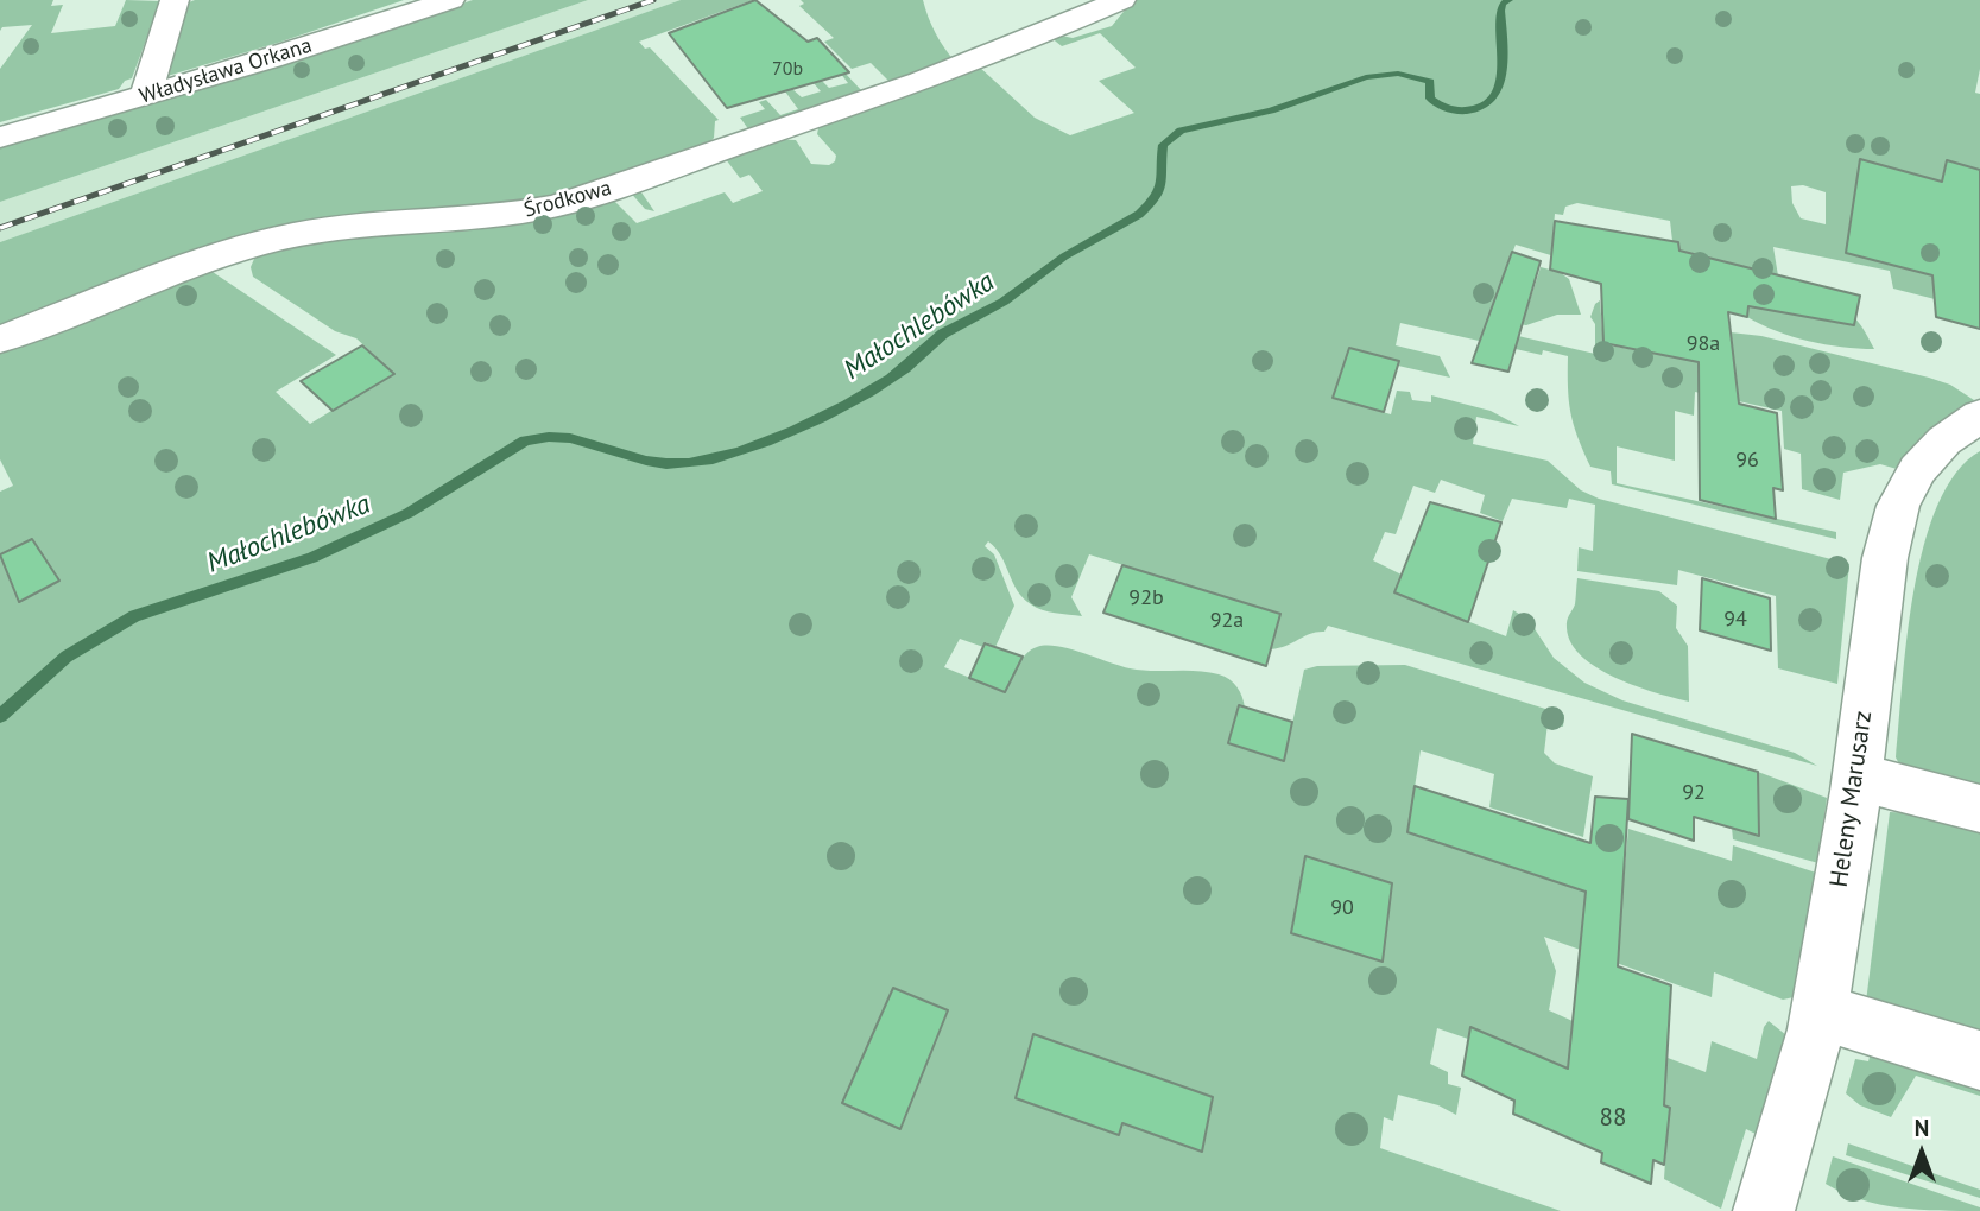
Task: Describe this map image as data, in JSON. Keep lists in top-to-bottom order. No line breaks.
{"streets":{"street":["Władysława Orkana","Środkowa","Heleny Marusarz"]},"water":["Małochlebówka"],"house_numbers":["70b","98a","96","92b","94","92a","92","90","88"],"north":"top"}
